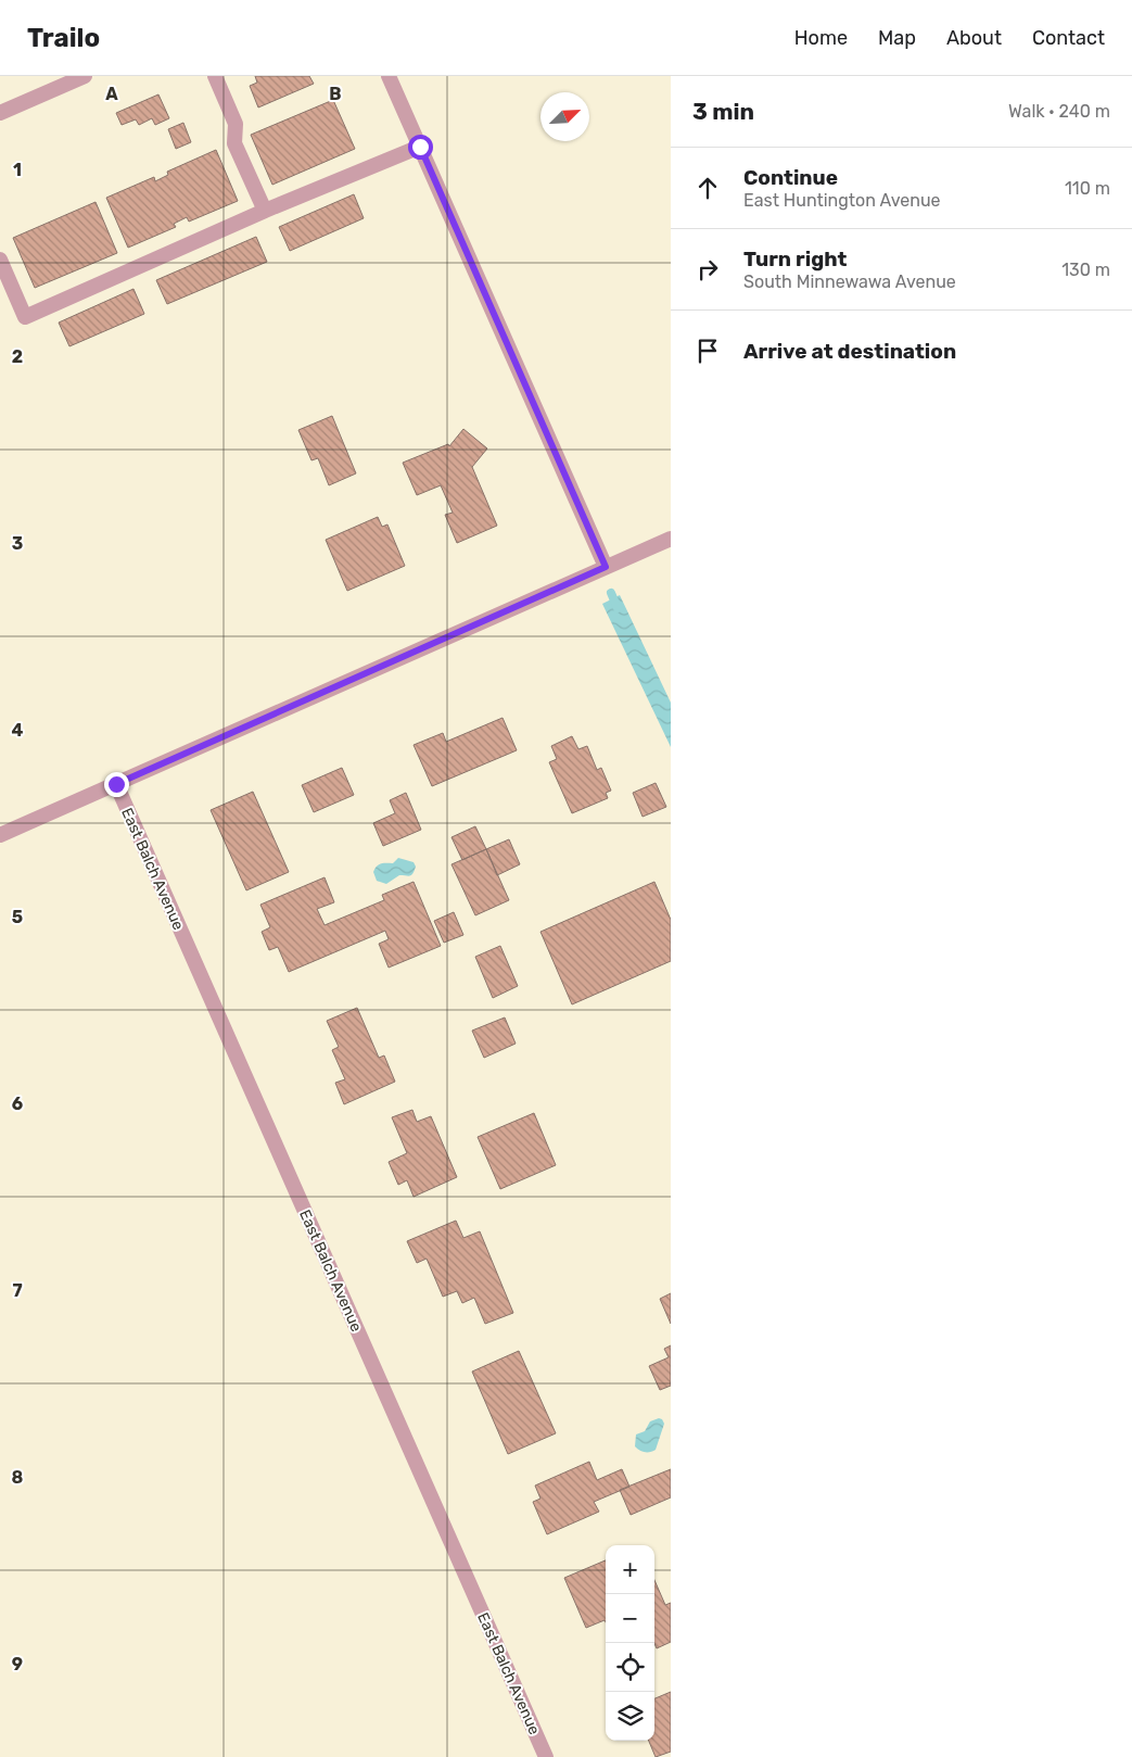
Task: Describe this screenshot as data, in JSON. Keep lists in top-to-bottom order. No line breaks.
{"streets":{"street":["East Balch Avenue"]},"north":"top right","page":{"header":"Trailo","nav":["Home","Map","About","Contact"],"heading":["3 min","Walk · 240 m"],"list":[["Continue","East Huntington Avenue","110 m"],["Turn right","South Minnewawa Avenue","130 m"],"Arrive at destination"],"map_buttons":["+","−"]},"grid":{"columns":["A","B"],"rows":["1","2","3","4","5","6","7","8","9"]}}
